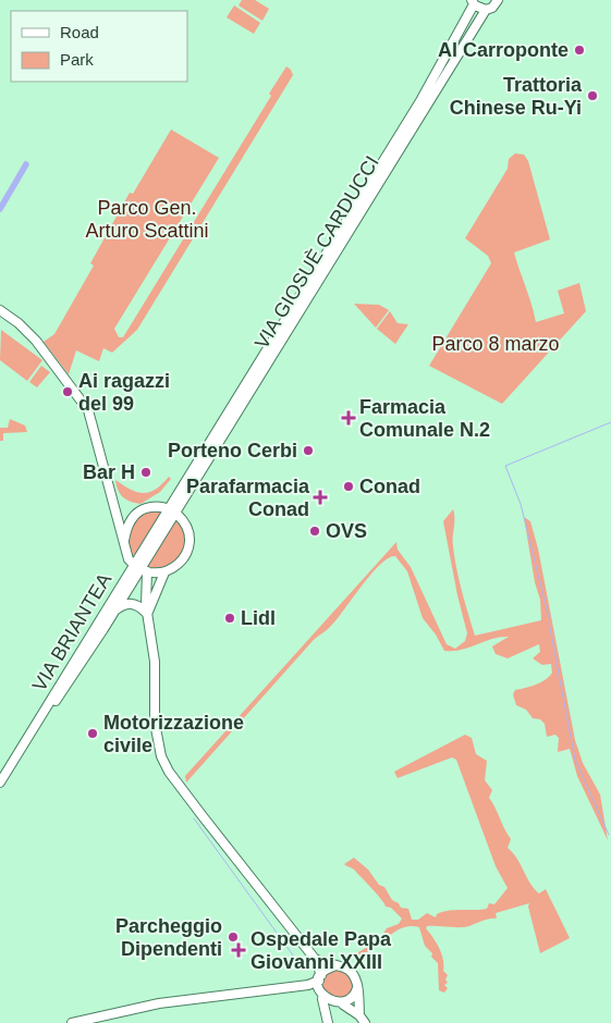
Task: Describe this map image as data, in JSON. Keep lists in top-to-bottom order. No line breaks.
{"streets":{"main road":["VIA GIOSUÈ CARDUCCI","VIA BRIANTEA"]},"crossings":[["VIA GIOSUÈ CARDUCCI","VIA BRIANTEA"]],"parks":["Parco Gen. Arturo Scattini","Parco 8 marzo"],"places":{"other":["Al Carroponte","Trattoria Chinese Ru-Yi","Ai ragazzi del 99","Porteno Cerbi","Bar H","Conad","OVS","Lidl","Motorizzazione civile","Parcheggio Dipendenti"],"health":["Farmacia Comunale N.2","Parafarmacia Conad","Ospedale Papa Giovanni XXIII"]},"legend":["Road","Park"]}
